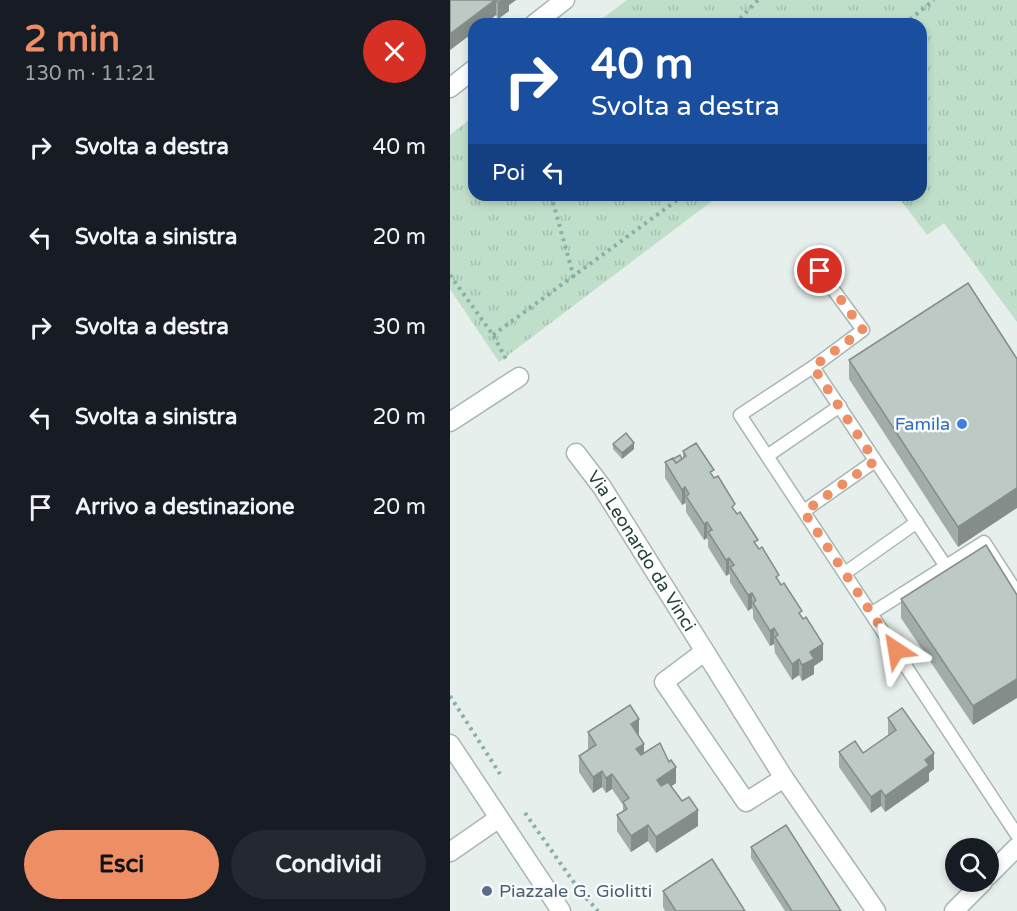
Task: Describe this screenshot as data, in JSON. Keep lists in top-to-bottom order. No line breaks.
{"streets":{"street":["Via Leonardo da Vinci"]},"places":["Famila","Piazzale G. Giolitti"],"page":{"heading":["2 min","130 m · 11:21"],"turn":["40 m","Svolta a destra"],"list":[{"name":"Svolta a destra","value":"40 m"},{"name":"Svolta a sinistra","value":"20 m"},{"name":"Svolta a destra","value":"30 m"},{"name":"Svolta a sinistra","value":"20 m"},{"name":"Arrivo a destinazione","value":"20 m"}],"then":"Poi","buttons":["Esci","Condividi"]}}
